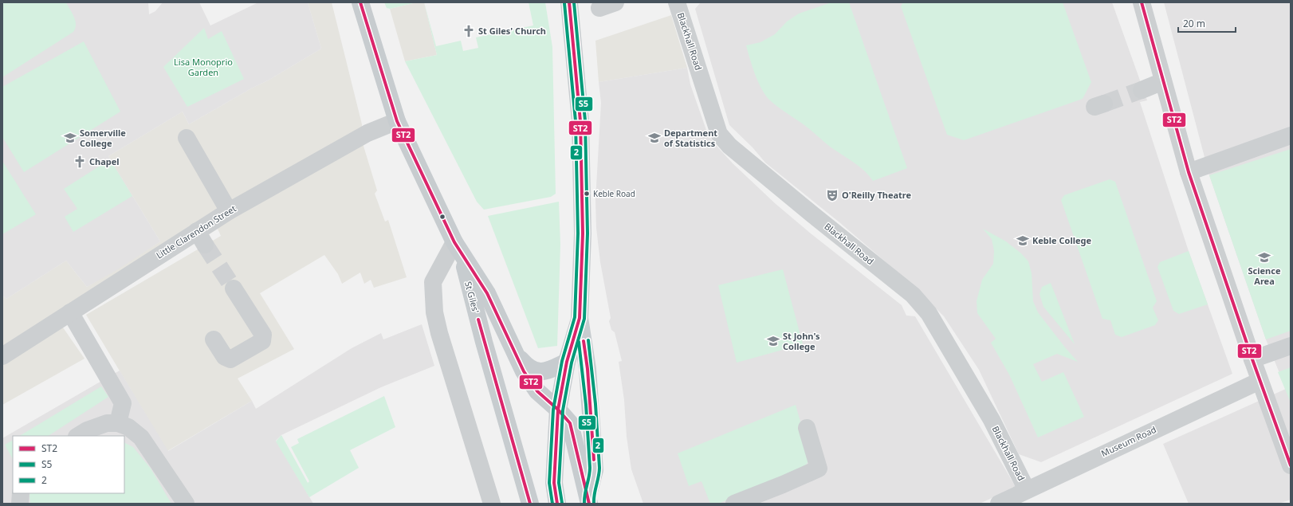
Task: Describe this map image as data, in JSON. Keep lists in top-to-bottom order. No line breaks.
{"streets":{"main road":["St Giles'"],"street":["Blackhall Road","Little Clarendon Street","Museum Road"]},"crossings":[["Blackhall Road","Museum Road"],["Little Clarendon Street","St Giles'"]],"parks":["Lisa Monoprio Garden"],"places":{"church":["St Giles' Church","Chapel"],"school or university":["Somerville College","Department of Statistics","Keble College","Science Area","St John's College"],"other":["Keble Road"],"theatre":["O'Reilly Theatre"]},"lines":["transit line ST2","transit line S5","transit line 2"],"legend":["ST2","S5","2"],"scale_bar":"20 m"}
